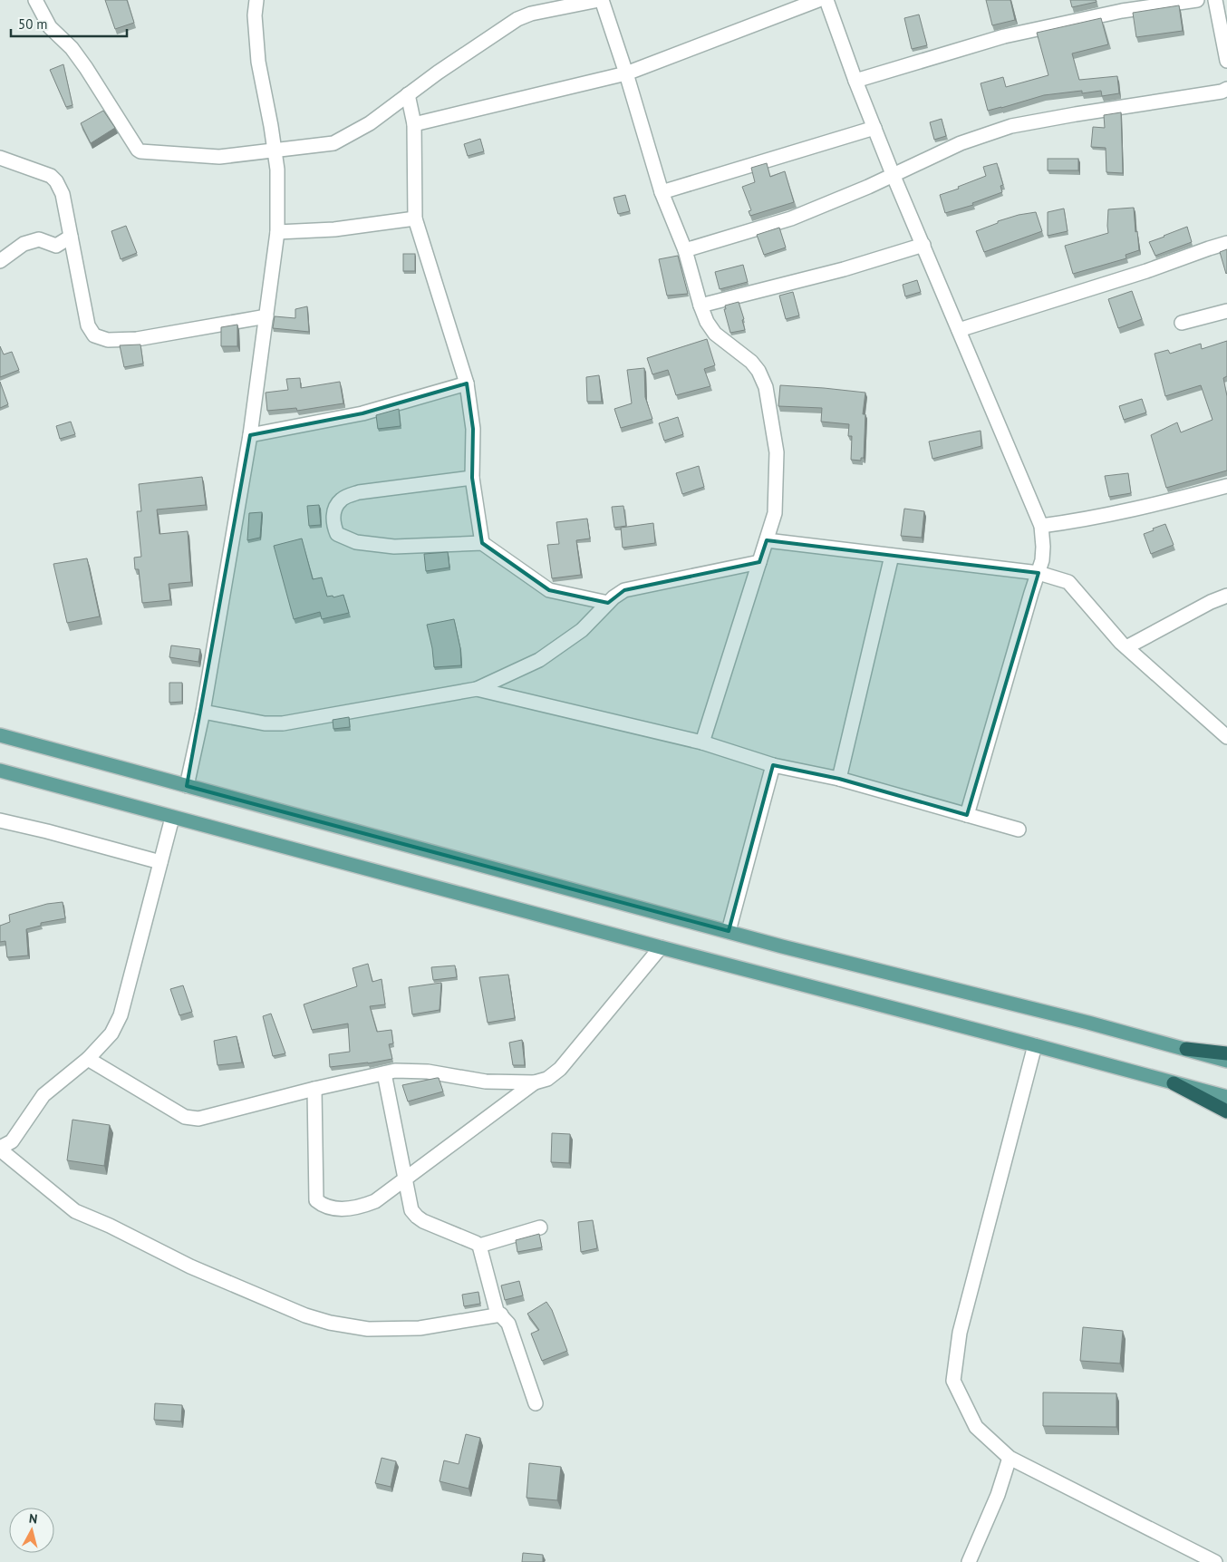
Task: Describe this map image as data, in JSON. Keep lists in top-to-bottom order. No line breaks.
{"scale_bar":"50 m","north":"top"}
